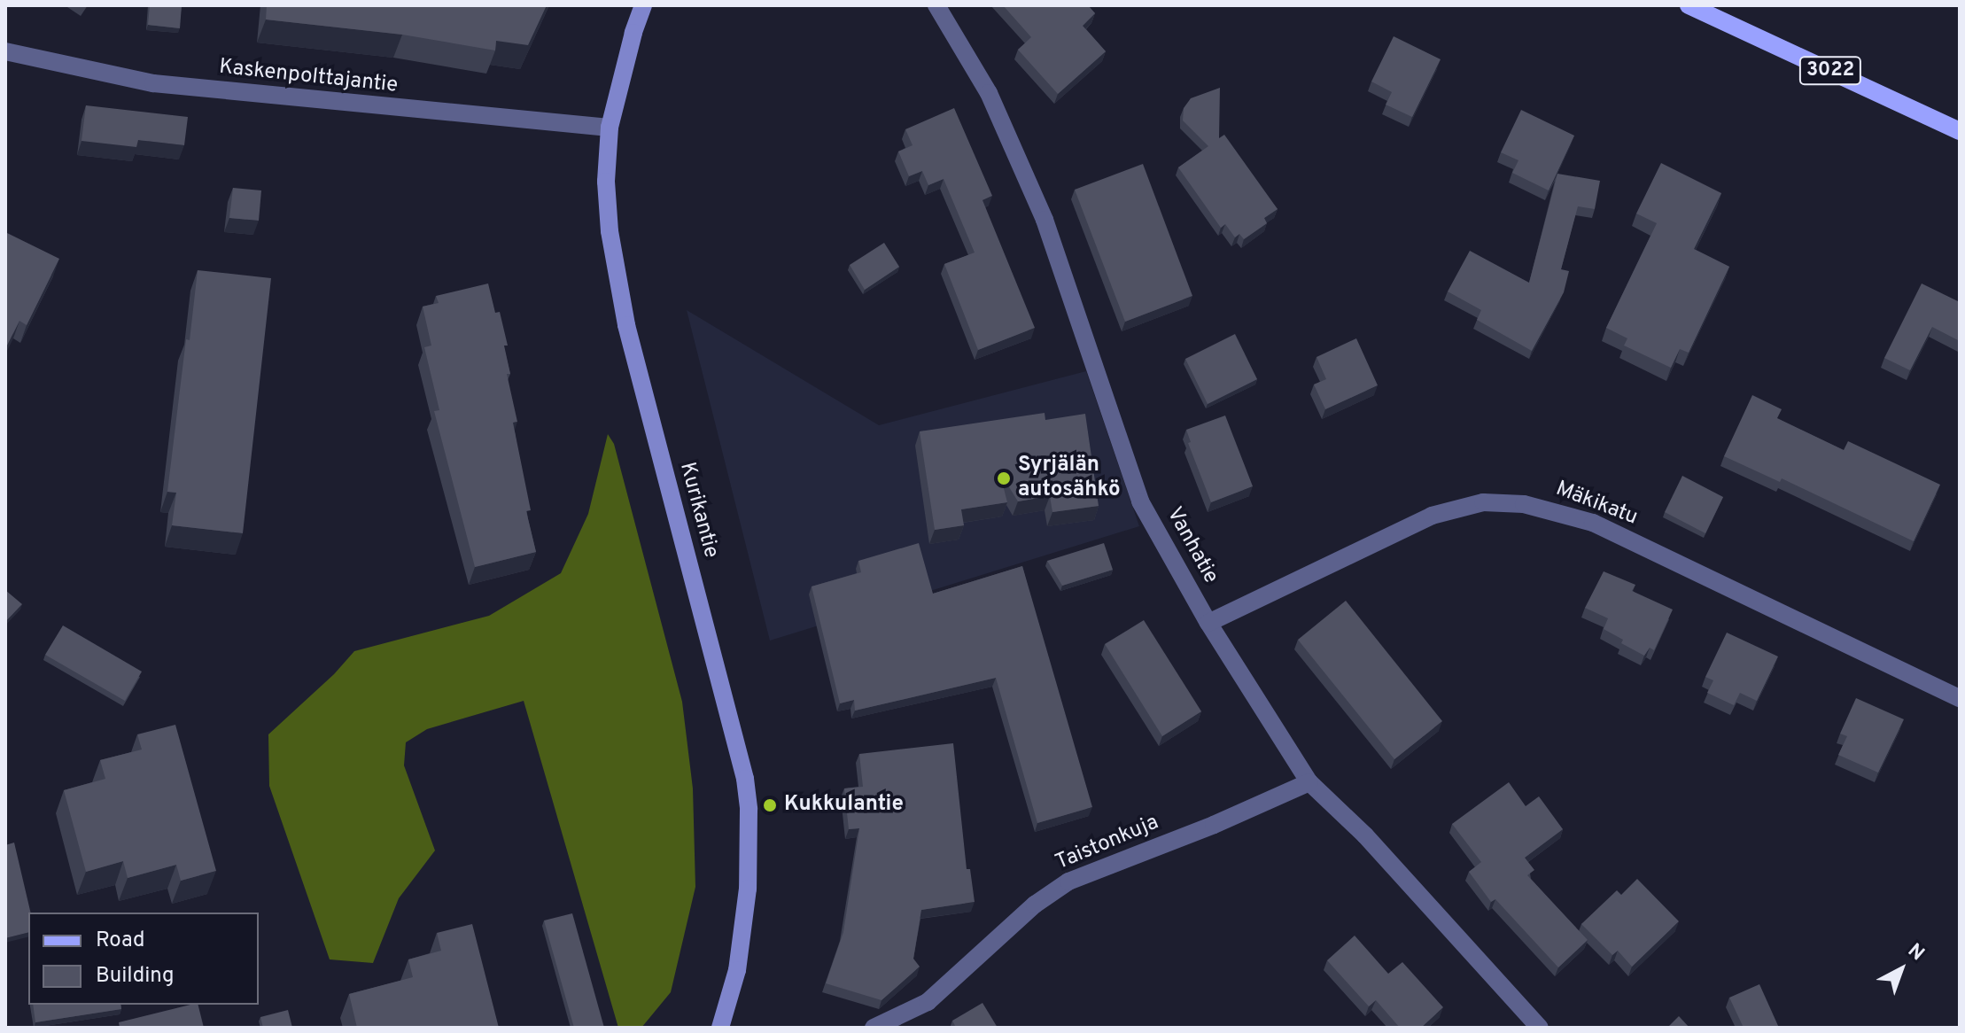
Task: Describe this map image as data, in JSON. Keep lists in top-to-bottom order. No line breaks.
{"streets":{"main road":["3022","Kurikantie"],"street":["Kaskenpolttajantie","Mäkikatu","Vanhatie","Taistonkuja"]},"crossings":[["Kaskenpolttajantie","Kurikantie"],["Mäkikatu","Vanhatie"],["Vanhatie","Taistonkuja"]],"places":["Syrjälän autosähkö","Kukkulantie"],"legend":["Road","Building"],"north":"top right"}
